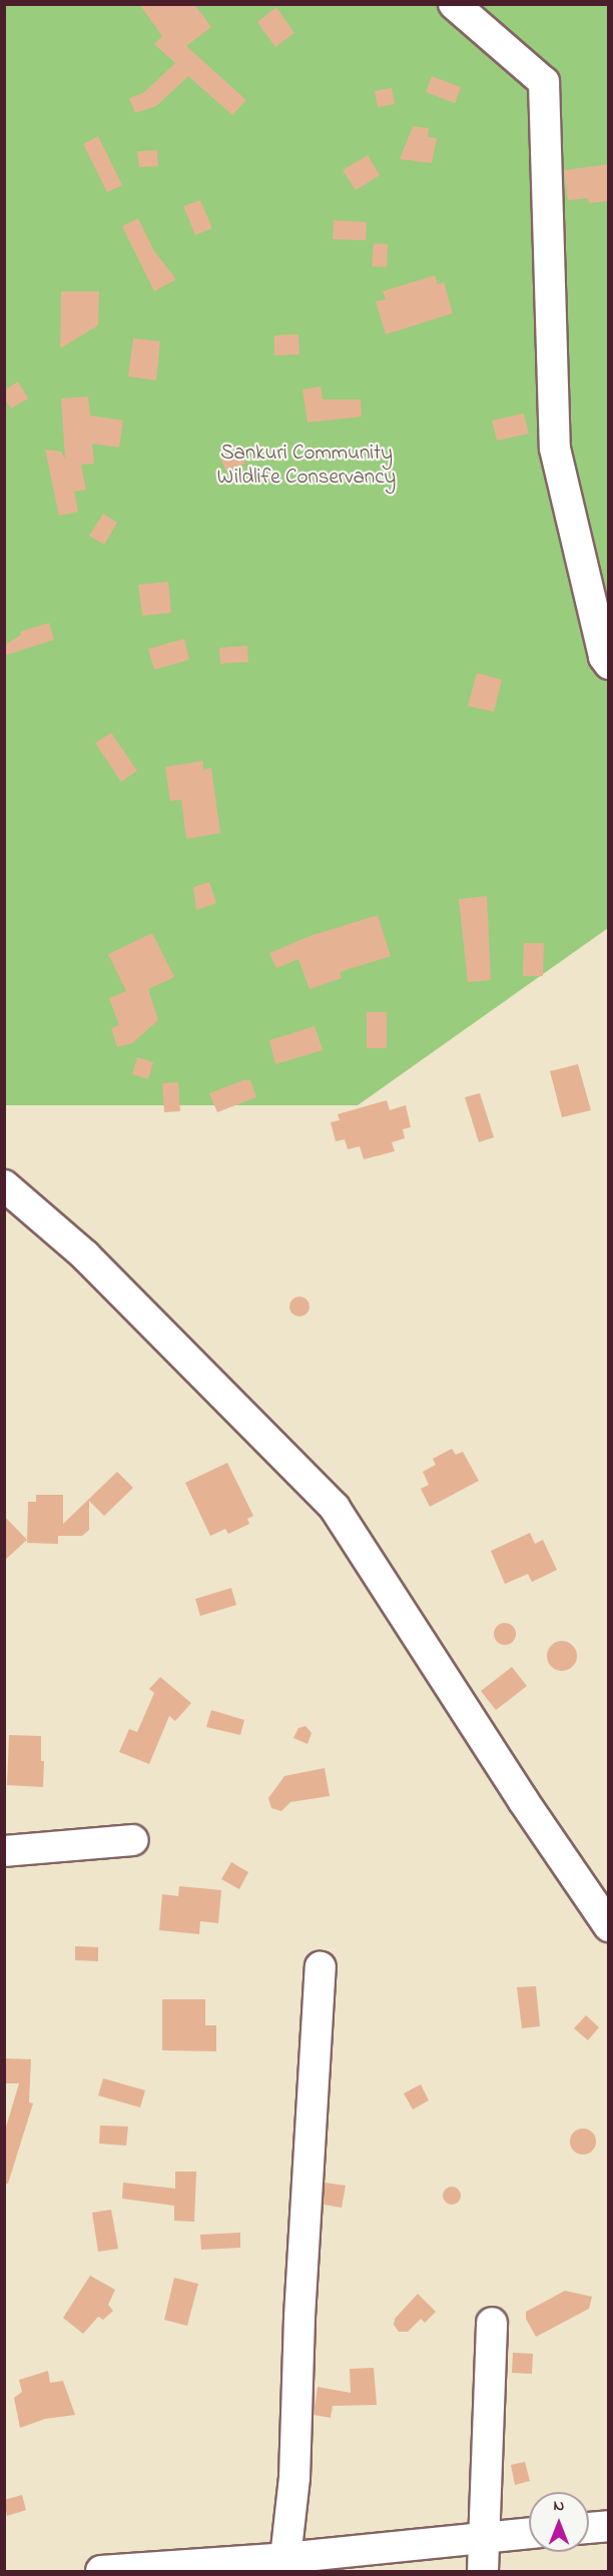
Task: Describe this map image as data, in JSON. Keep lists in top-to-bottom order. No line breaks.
{"parks":["Sankuri Community Wildlife Conservancy"],"north":"top"}
